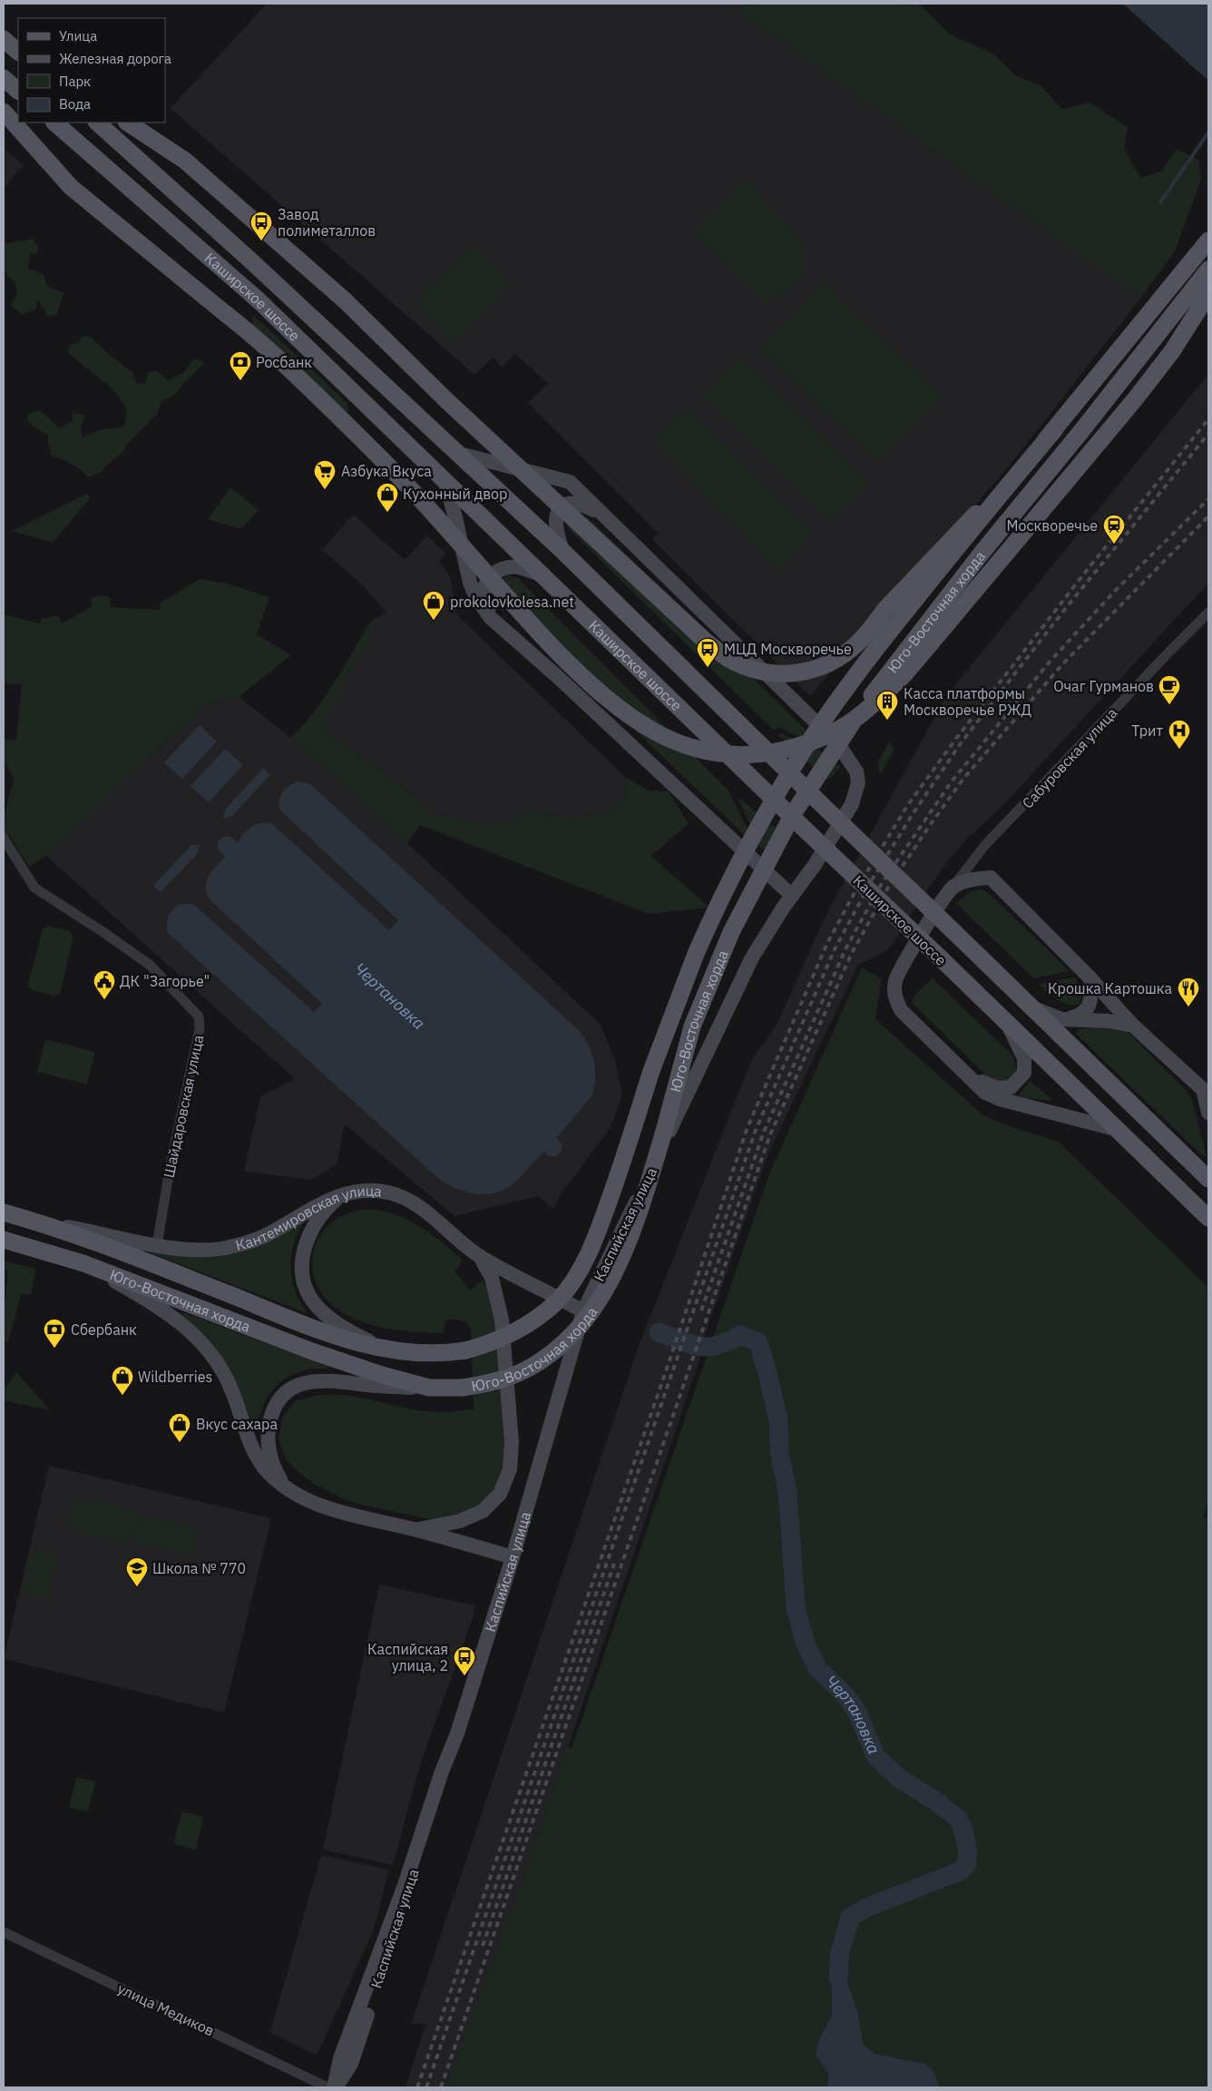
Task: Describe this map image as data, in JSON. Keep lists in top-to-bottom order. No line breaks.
{"streets":{"main road":["Каширское шоссе","Юго-Восточная хорда","Кантемировская улица","Каспийская улица"],"street":["Сабуровская улица","Шайдаровская улица","улица Медиков"]},"crossings":[["Каширское шоссе","Каспийская улица"],["Юго-Восточная хорда","Кантемировская улица"],["Шайдаровская улица","Кантемировская улица"],["Кантемировская улица","Каспийская улица"]],"water":["Чертановка"],"places":{"bus stop":["Завод полиметаллов","МЦД Москворечье","Каспийская улица, 2"],"bank":["Росбанк","Сбербанк"],"supermarket":["Азбука Вкуса"],"shop":["Кухонный двор","prokolovkolesa.net","Wildberries","Вкус сахара"],"station":["Москворечье"],"cafe":["Очаг Гурманов"],"building":["Касса платформы Москворечье РЖД"],"hospital":["Трит"],"public building":["ДК \"Загорье\""],"restaurant":["Крошка Картошка"],"school or university":["Школа № 770"]},"legend":["Улица","Железная дорога","Парк","Вода"]}
